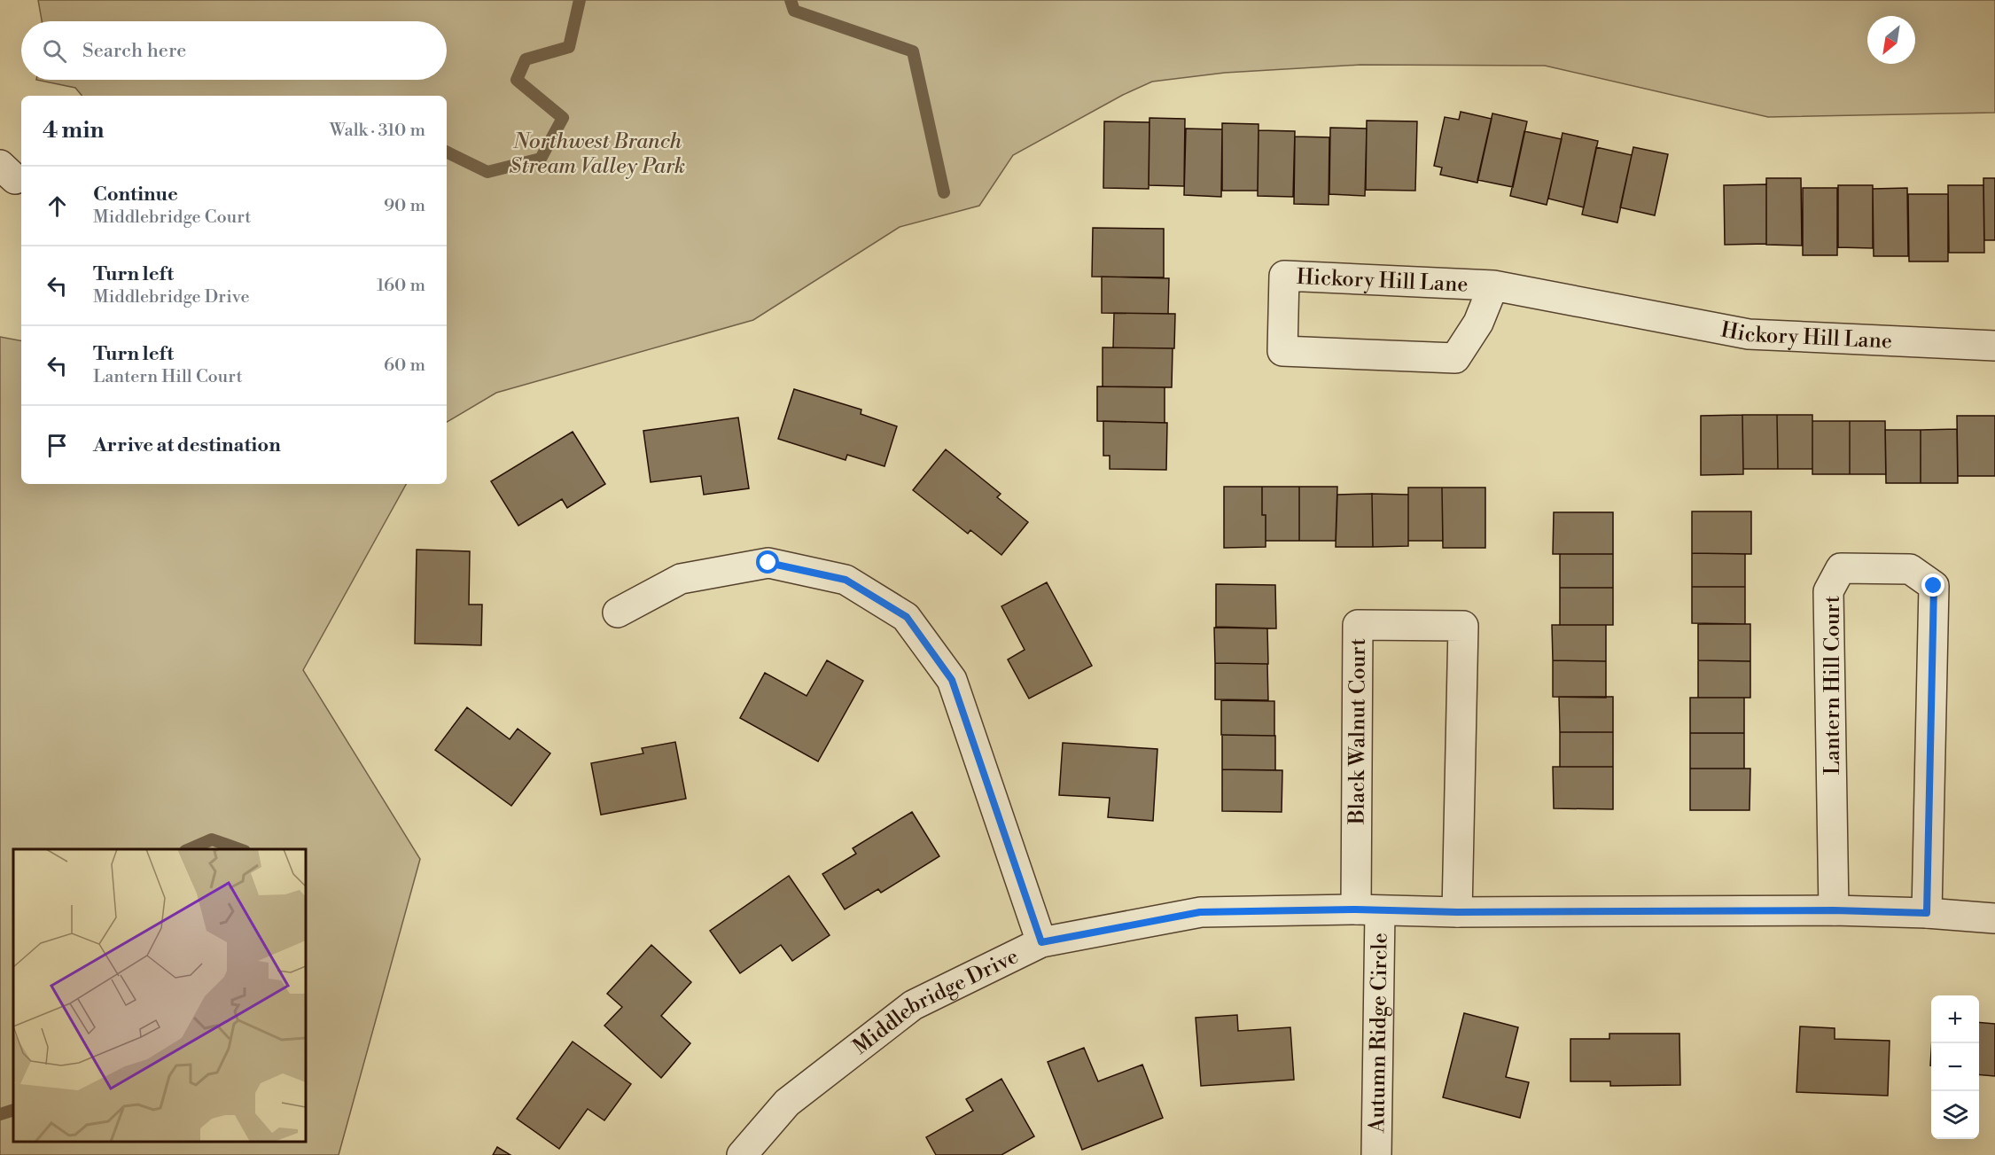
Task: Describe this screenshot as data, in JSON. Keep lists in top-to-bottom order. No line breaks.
{"streets":{"street":["Hickory Hill Lane","Lantern Hill Court","Black Walnut Court","Middlebridge Drive","Autumn Ridge Circle"]},"crossings":[["Lantern Hill Court","Middlebridge Drive"],["Black Walnut Court","Middlebridge Drive"],["Black Walnut Court","Autumn Ridge Circle"],["Middlebridge Drive","Autumn Ridge Circle"]],"parks":["Northwest Branch Stream Valley Park"],"north":"bottom left","page":{"search":"Search here","heading":["4 min","Walk · 310 m"],"list":[["Continue","Middlebridge Court","90 m"],["Turn left","Middlebridge Drive","160 m"],["Turn left","Lantern Hill Court","60 m"],"Arrive at destination"],"map_buttons":["+","−"]}}
